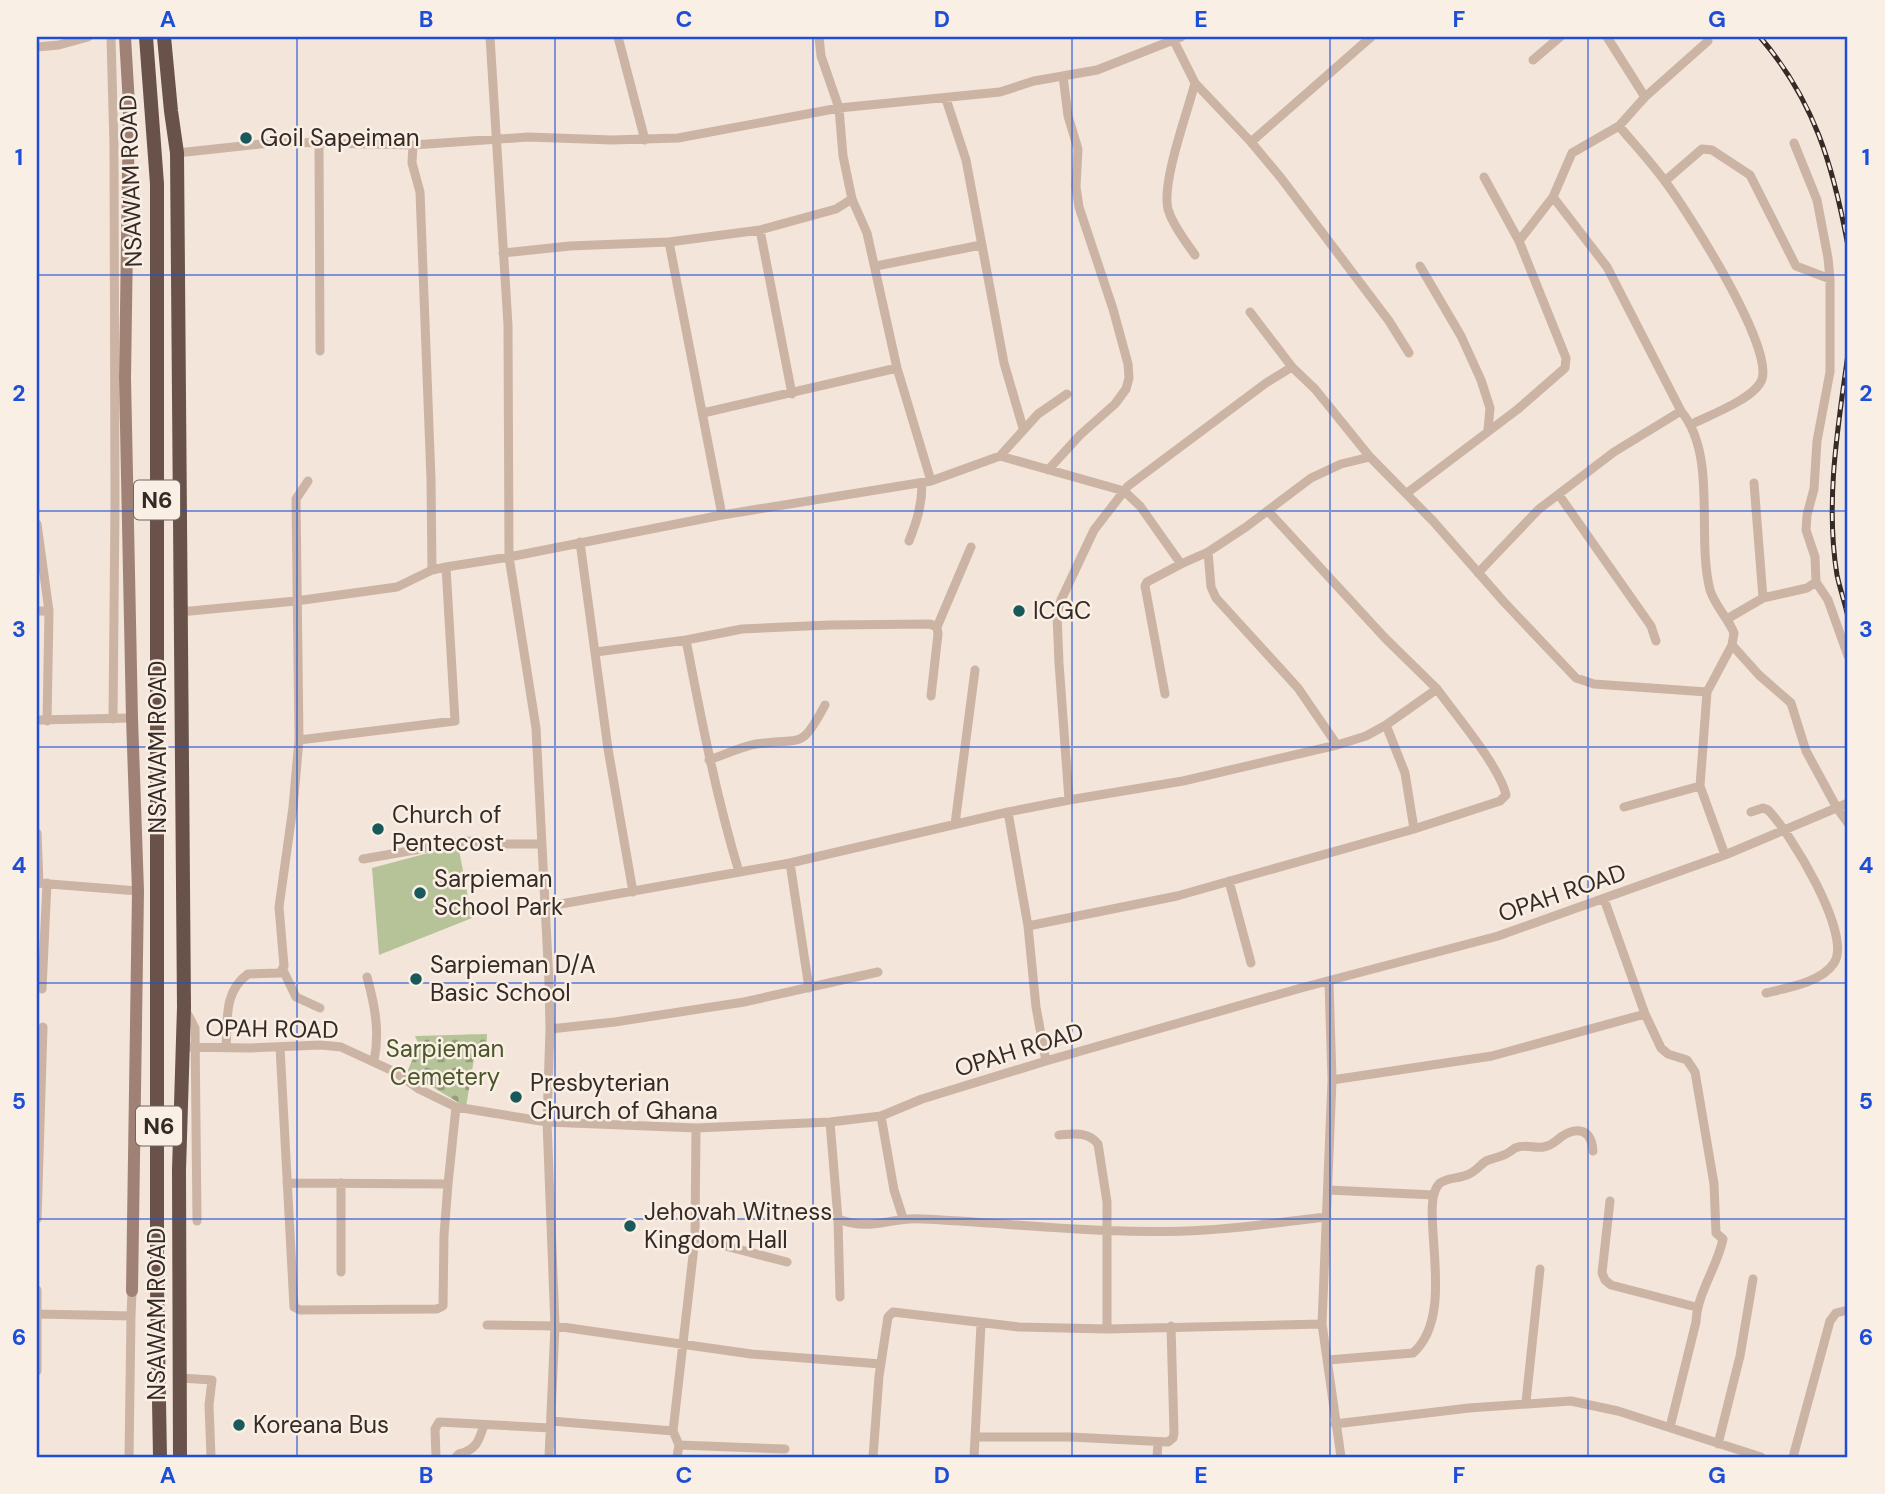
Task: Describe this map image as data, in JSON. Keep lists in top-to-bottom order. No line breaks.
{"streets":{"highway":["NSAWAM ROAD","N6"],"street":["OPAH ROAD"]},"crossings":[["NSAWAM ROAD","OPAH ROAD"]],"parks":["Sarpieman Cemetery"],"places":["Goil Sapeiman","ICGC","Church of Pentecost","Sarpieman School Park","Sarpieman D/A Basic School","Presbyterian Church of Ghana","Jehovah Witness Kingdom Hall","Koreana Bus"],"grid":{"columns":["A","B","C","D","E","F","G"],"rows":["1","2","3","4","5","6"]}}
